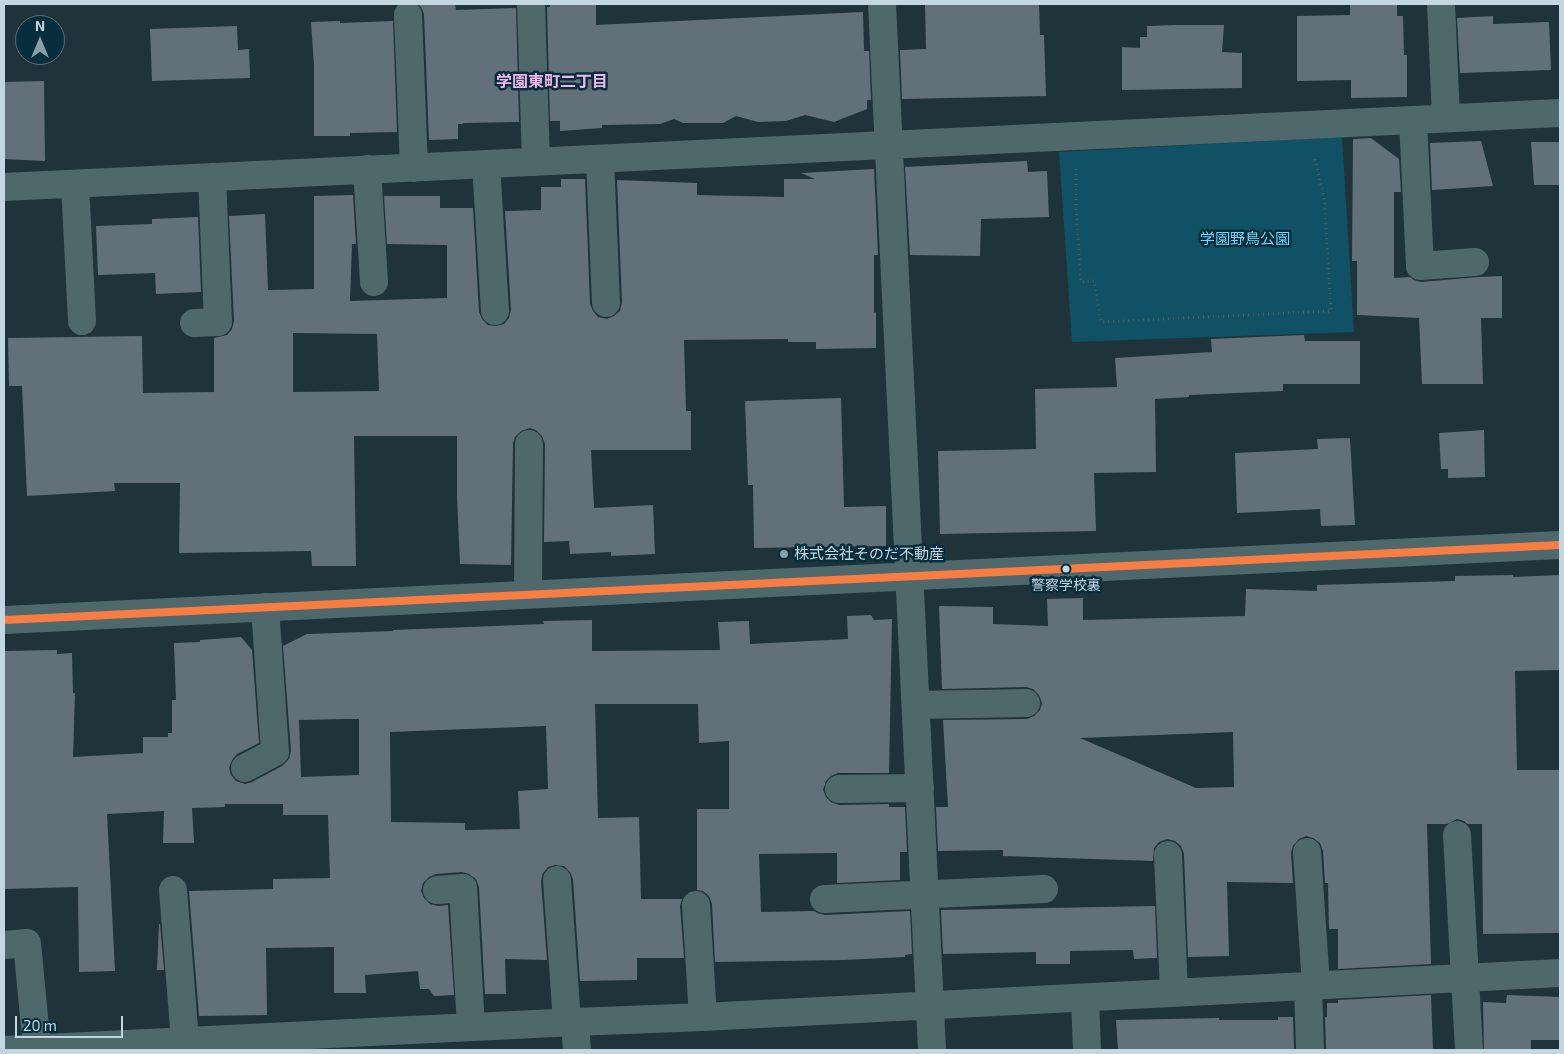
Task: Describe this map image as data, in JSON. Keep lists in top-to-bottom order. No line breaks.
{"districts":["学園東町二丁目"],"parks":["学園野鳥公園"],"places":["株式会社そのだ不動産","警察学校裏"],"scale_bar":"20 m","north":"top"}
